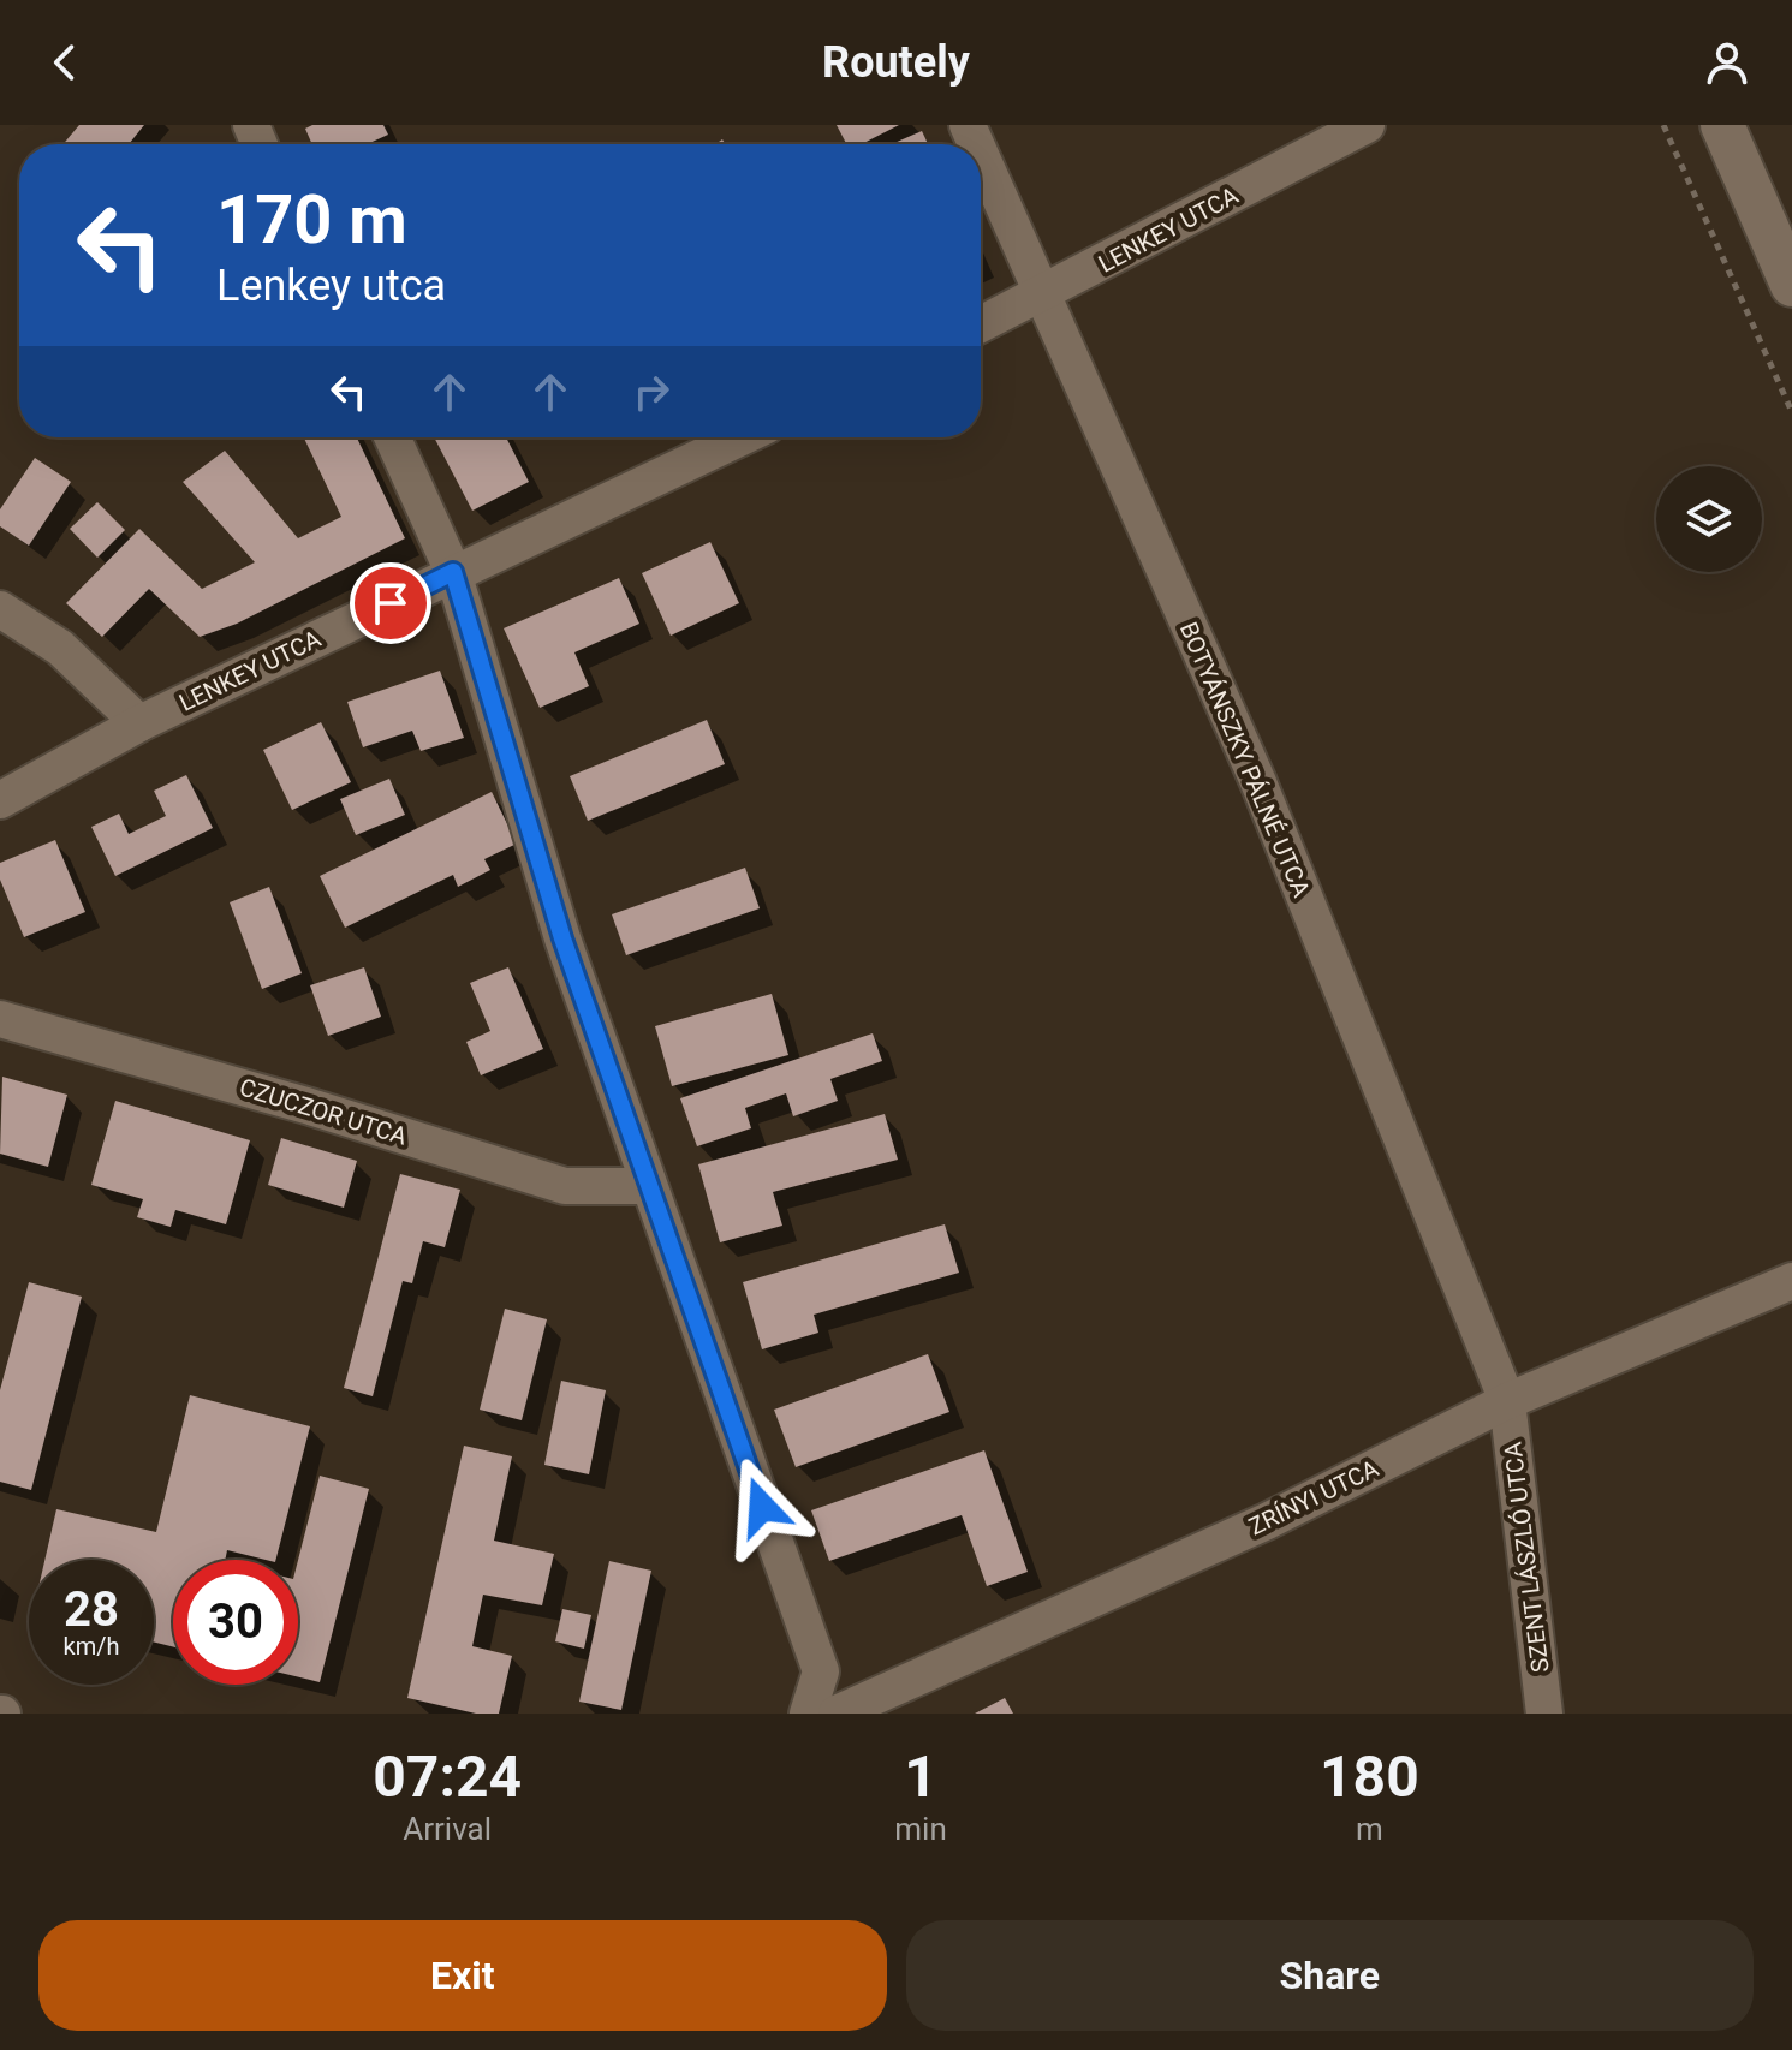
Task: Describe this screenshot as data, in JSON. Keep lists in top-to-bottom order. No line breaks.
{"streets":{"street":["LENKEY UTCA","BOTYÁNSZKY PÁLNÉ UTCA","CZUCZOR UTCA","ZRÍNYI UTCA","SZENT LÁSZLÓ UTCA"]},"crossings":[["LENKEY UTCA","BOTYÁNSZKY PÁLNÉ UTCA"],["BOTYÁNSZKY PÁLNÉ UTCA","ZRÍNYI UTCA"],["BOTYÁNSZKY PÁLNÉ UTCA","SZENT LÁSZLÓ UTCA"],["ZRÍNYI UTCA","SZENT LÁSZLÓ UTCA"]],"page":{"header":"Routely","turn":["170 m","Lenkey utca"],"speed":"28 km/h","limit":"30","eta":["07:24","Arrival","1","min","180","m"],"buttons":["Exit","Share"]}}
